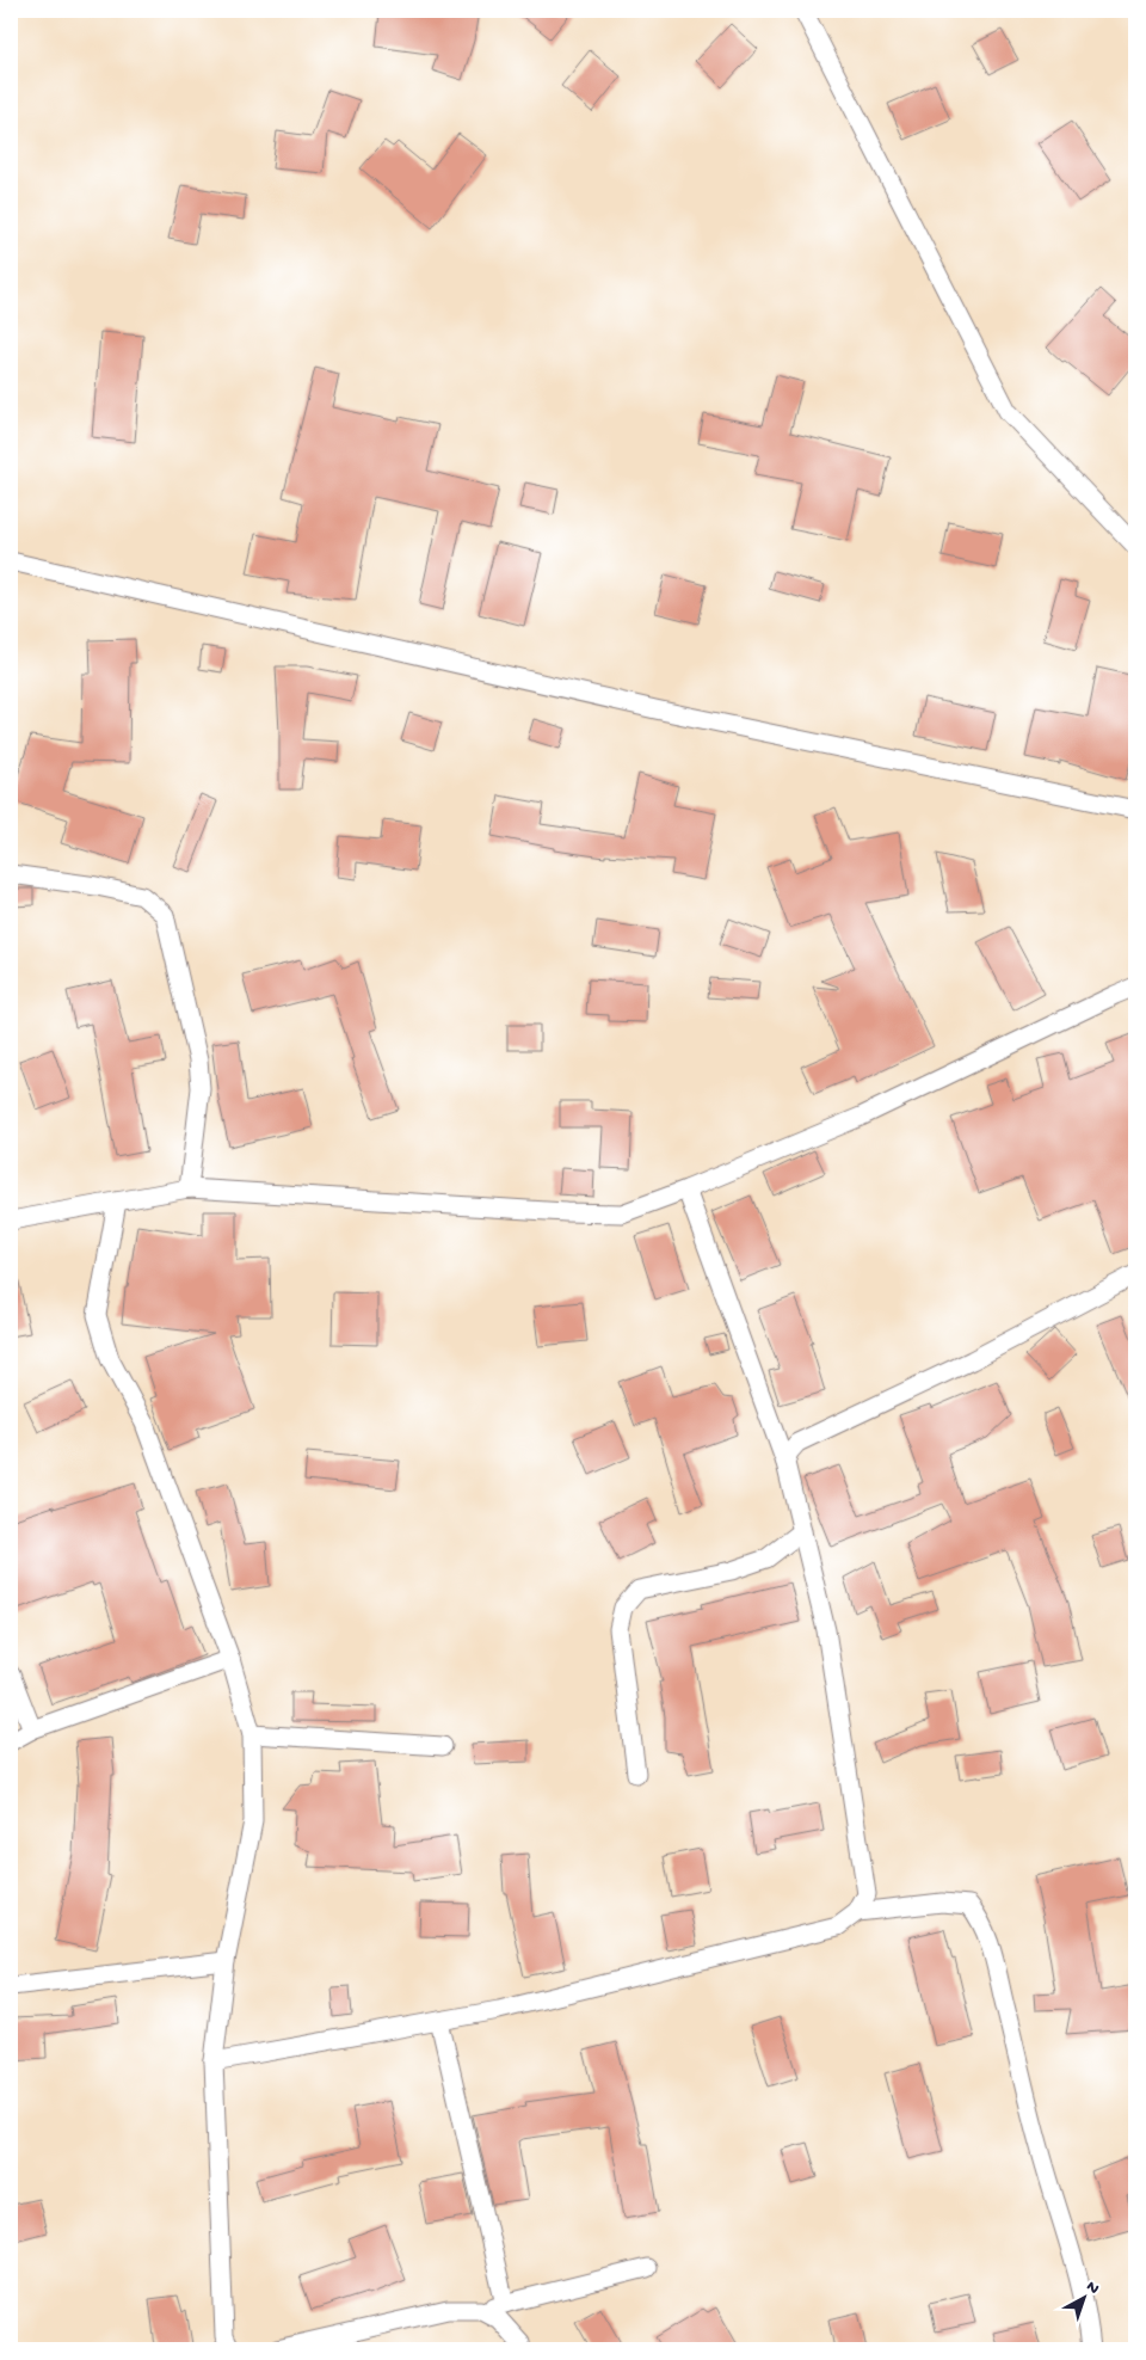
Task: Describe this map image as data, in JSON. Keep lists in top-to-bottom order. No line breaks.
{"north":"top right"}
